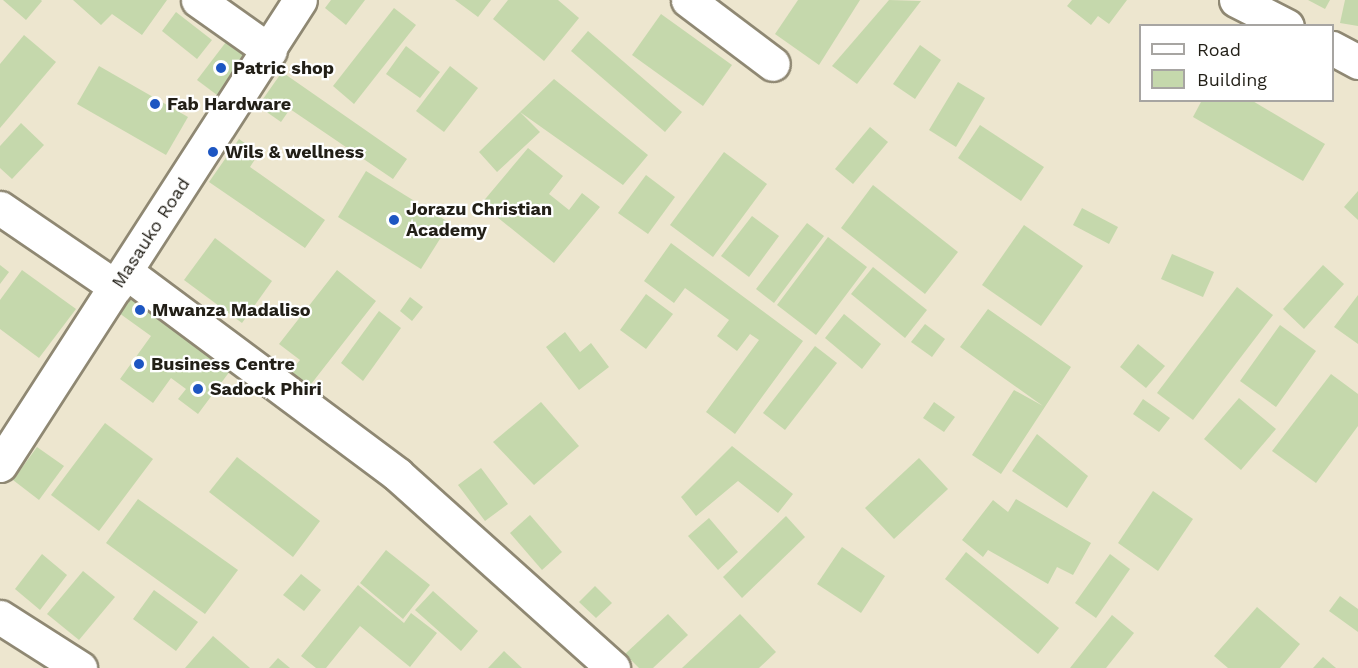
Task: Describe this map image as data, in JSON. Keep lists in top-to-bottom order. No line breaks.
{"streets":{"street":["Masauko Road"]},"places":["Patric shop","Fab Hardware","Wils & wellness","Jorazu Christian Academy","Mwanza Madaliso","Business Centre","Sadock Phiri"],"legend":["Road","Building"]}
